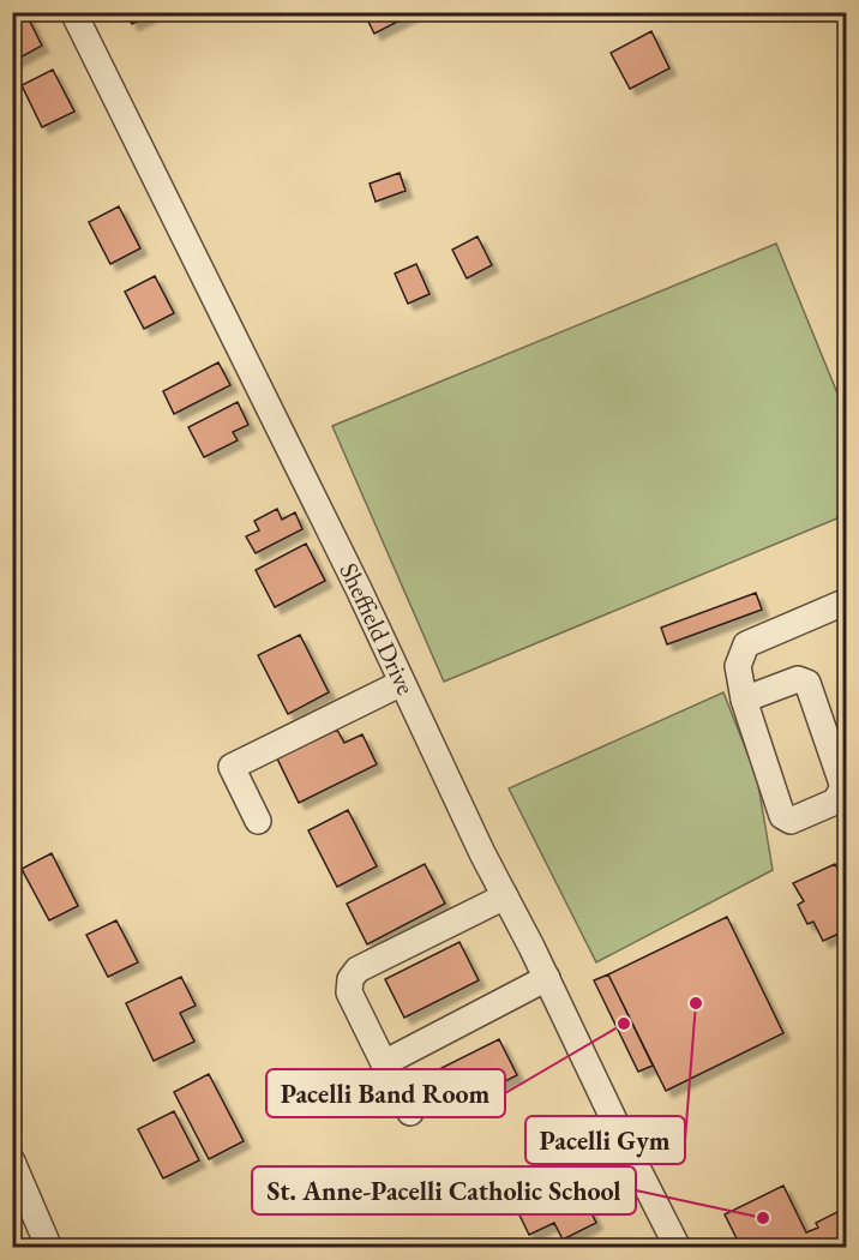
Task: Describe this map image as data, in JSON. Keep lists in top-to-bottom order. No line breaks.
{"streets":{"street":["Sheffield Drive"]},"places":["Pacelli Gym","Pacelli Band Room","St. Anne-Pacelli Catholic School"]}
